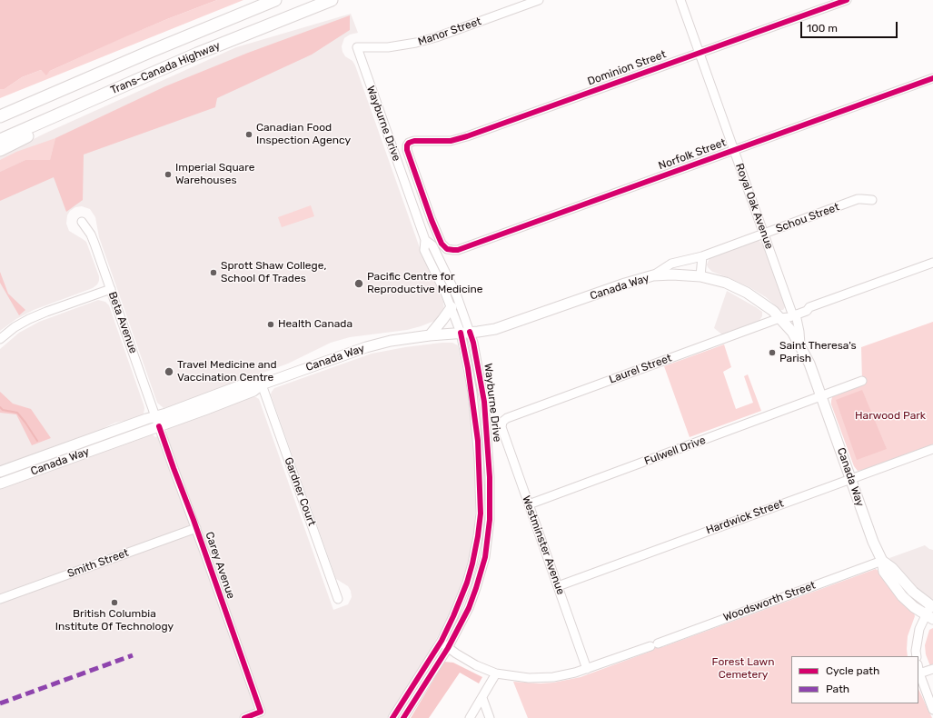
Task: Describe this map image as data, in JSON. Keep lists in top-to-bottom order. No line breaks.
{"streets":{"highway":["Trans-Canada Highway"],"main road":["Canada Way"],"street":["Manor Street","Dominion Street","Wayburne Drive","Norfolk Street","Royal Oak Avenue","Schou Street","Beta Avenue","Laurel Street","Fulwell Drive","Gardner Court","Hardwick Street","Westminster Avenue","Smith Street","Carey Avenue","Woodsworth Street"]},"crossings":[["Manor Street","Wayburne Drive"],["Dominion Street","Norfolk Street"],["Dominion Street","Royal Oak Avenue"],["Wayburne Drive","Canada Way"],["Wayburne Drive","Woodsworth Street"],["Norfolk Street","Royal Oak Avenue"],["Royal Oak Avenue","Schou Street"],["Royal Oak Avenue","Canada Way"],["Royal Oak Avenue","Laurel Street"],["Schou Street","Canada Way"],["Canada Way","Beta Avenue"],["Canada Way","Laurel Street"],["Canada Way","Fulwell Drive"],["Canada Way","Gardner Court"],["Canada Way","Hardwick Street"],["Canada Way","Carey Avenue"],["Canada Way","Woodsworth Street"],["Beta Avenue","Carey Avenue"],["Laurel Street","Westminster Avenue"],["Fulwell Drive","Westminster Avenue"],["Hardwick Street","Westminster Avenue"],["Westminster Avenue","Woodsworth Street"],["Smith Street","Carey Avenue"]],"parks":["Harwood Park","Forest Lawn Cemetery"],"places":["Canadian Food Inspection Agency","Imperial Square Warehouses","Sprott Shaw College, School Of Trades","Pacific Centre for Reproductive Medicine","Health Canada","Saint Theresa's Parish","Travel Medicine and Vaccination Centre","British Columbia Institute Of Technology"],"legend":["Cycle path","Path"],"scale_bar":"100 m"}
